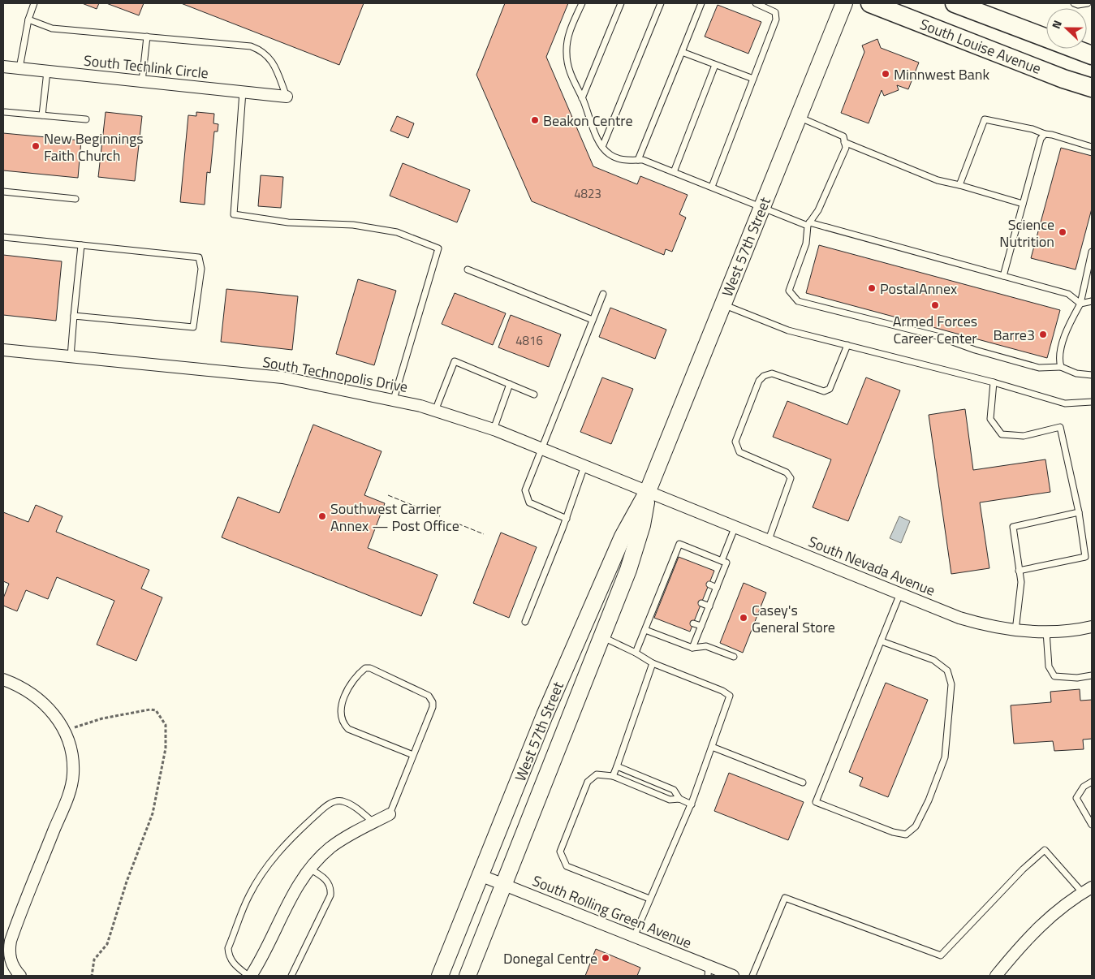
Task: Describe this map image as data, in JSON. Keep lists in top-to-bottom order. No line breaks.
{"streets":{"main road":["South Louise Avenue","West 57th Street"],"street":["South Techlink Circle","South Technopolis Drive","South Nevada Avenue","South Rolling Green Avenue"]},"crossings":[["West 57th Street","South Technopolis Drive"],["West 57th Street","South Nevada Avenue"],["West 57th Street","South Rolling Green Avenue"],["South Technopolis Drive","South Nevada Avenue"]],"places":["Minnwest Bank","Beakon Centre","New Beginnings Faith Church","Science Nutrition","PostalAnnex","Armed Forces Career Center","Barre3","Southwest Carrier Annex — Post Office","Casey's General Store","Donegal Centre"],"house_numbers":["4823","4816"],"north":"left"}
